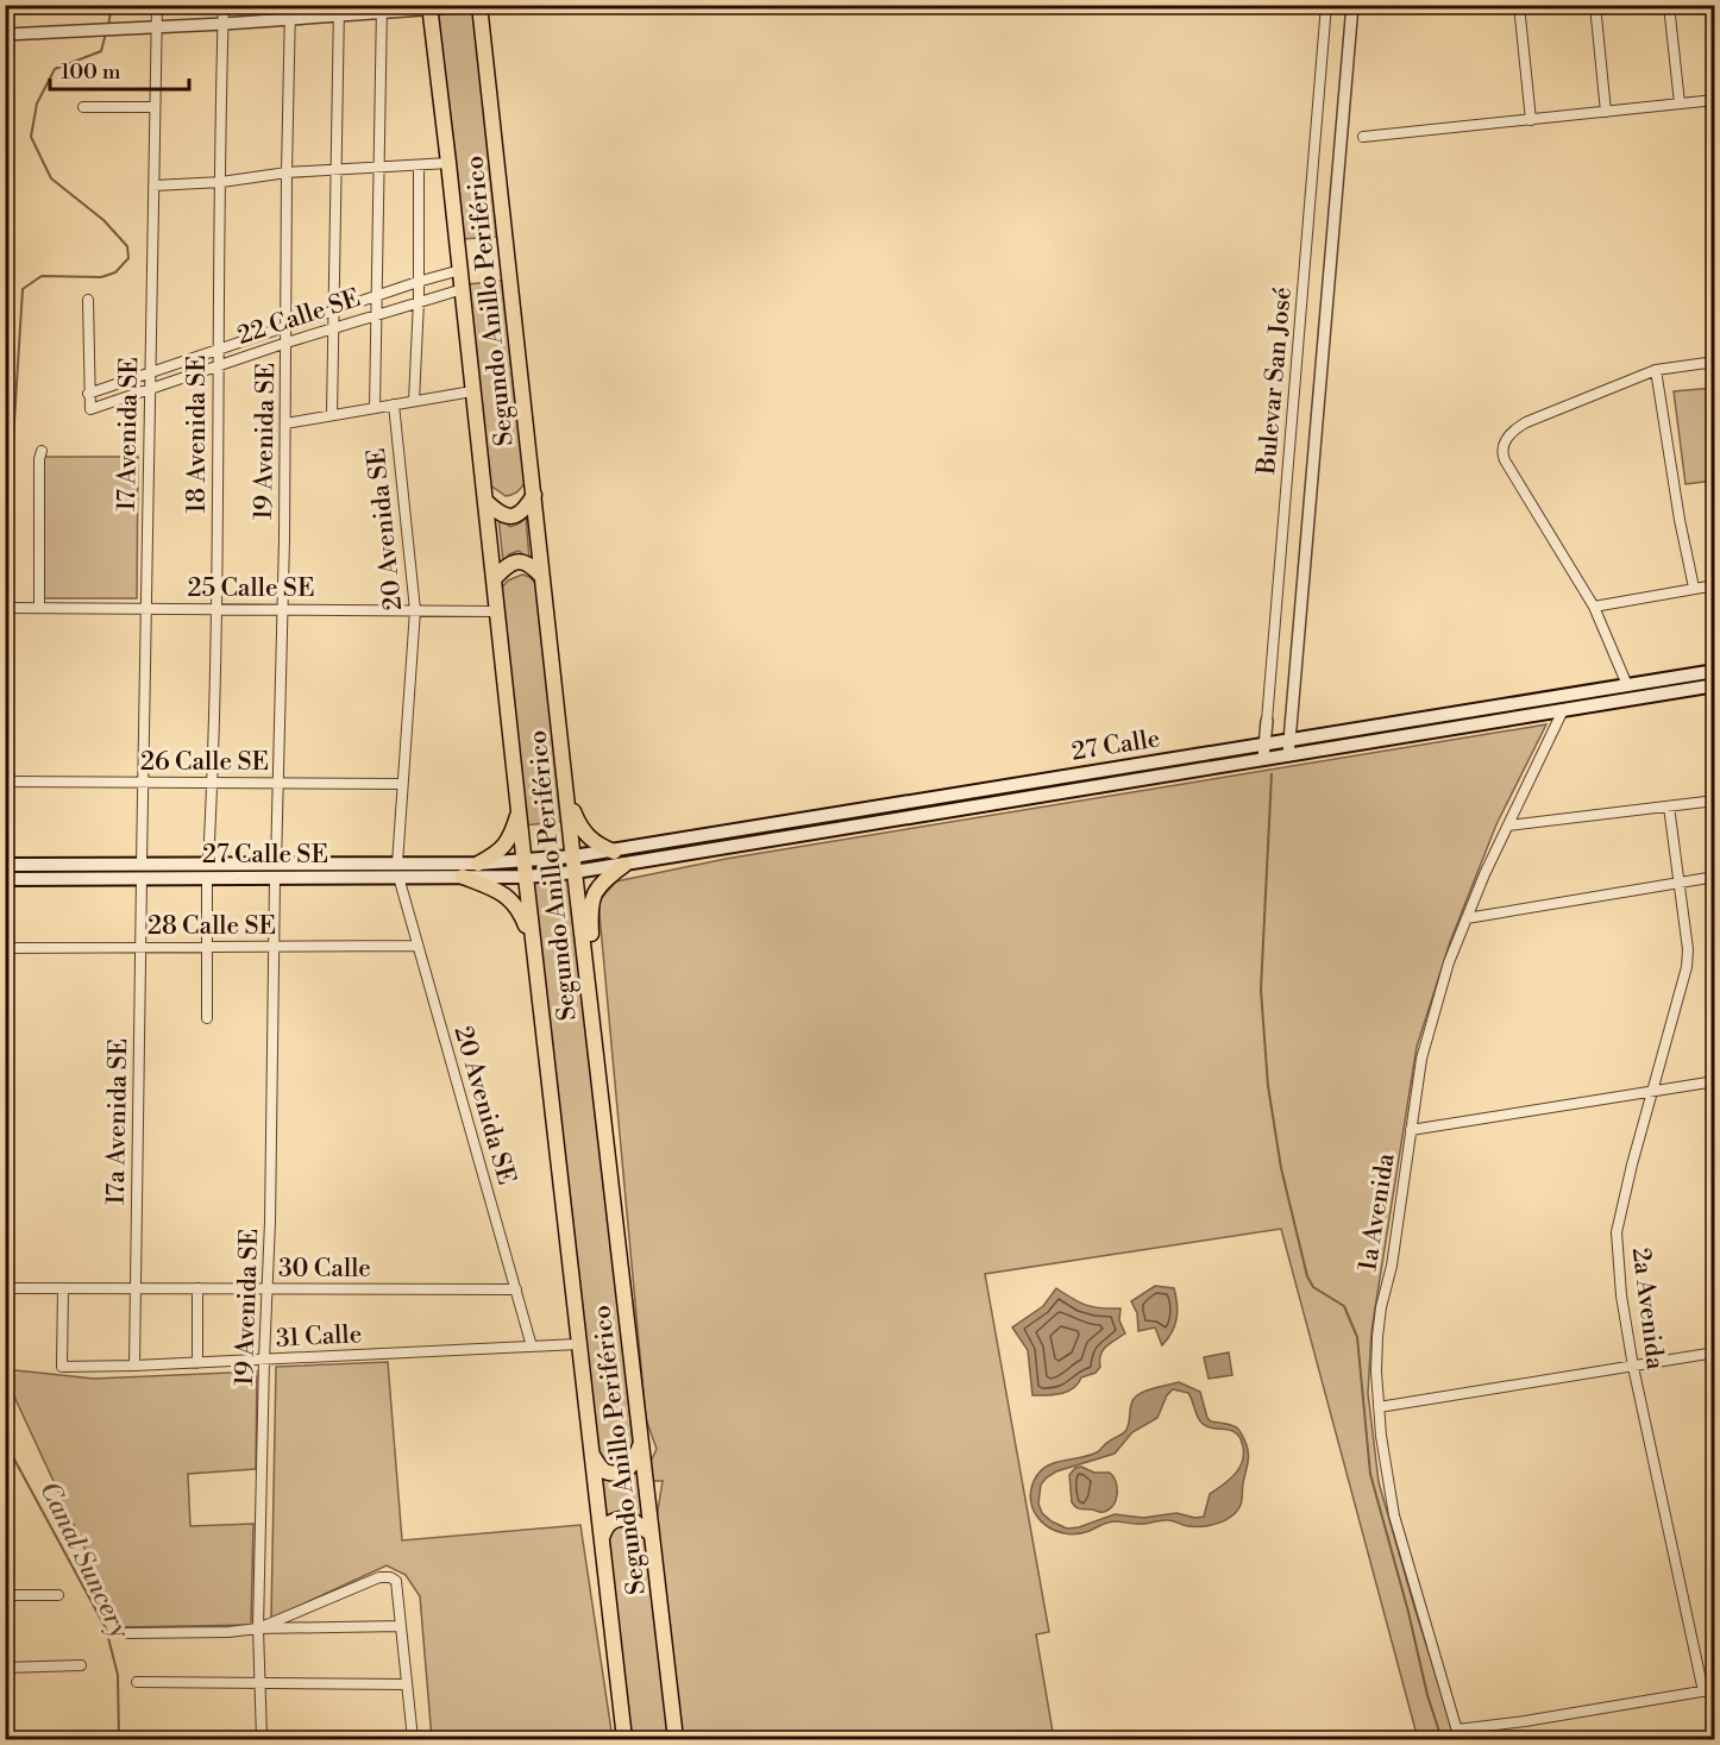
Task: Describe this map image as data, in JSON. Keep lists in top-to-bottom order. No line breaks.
{"streets":{"main road":["Segundo Anillo Periférico","27 Calle","27 Calle SE"],"street":["22 Calle SE","Bulevar San José","17 Avenida SE","18 Avenida SE","19 Avenida SE","20 Avenida SE","25 Calle SE","26 Calle SE","28 Calle SE","17a Avenida SE","1a Avenida","30 Calle","2a Avenida","31 Calle"]},"crossings":[["Segundo Anillo Periférico","22 Calle SE"],["Segundo Anillo Periférico","25 Calle SE"],["Segundo Anillo Periférico","27 Calle"],["Segundo Anillo Periférico","27 Calle SE"],["Segundo Anillo Periférico","31 Calle"],["22 Calle SE","17 Avenida SE"],["22 Calle SE","18 Avenida SE"],["22 Calle SE","19 Avenida SE"],["Bulevar San José","27 Calle"],["17 Avenida SE","25 Calle SE"],["17 Avenida SE","26 Calle SE"],["17 Avenida SE","27 Calle SE"],["18 Avenida SE","25 Calle SE"],["18 Avenida SE","26 Calle SE"],["18 Avenida SE","27 Calle SE"],["19 Avenida SE","25 Calle SE"],["19 Avenida SE","26 Calle SE"],["19 Avenida SE","27 Calle SE"],["19 Avenida SE","28 Calle SE"],["19 Avenida SE","30 Calle"],["19 Avenida SE","31 Calle"],["20 Avenida SE","25 Calle SE"],["20 Avenida SE","26 Calle SE"],["20 Avenida SE","27 Calle SE"],["20 Avenida SE","28 Calle SE"],["20 Avenida SE","30 Calle"],["20 Avenida SE","31 Calle"],["27 Calle","27 Calle SE"],["27 Calle","1a Avenida"],["27 Calle SE","17a Avenida SE"],["28 Calle SE","17a Avenida SE"],["17a Avenida SE","30 Calle"],["17a Avenida SE","31 Calle"],["30 Calle","31 Calle"]],"water":["Canal Suncery"],"scale_bar":"100 m"}
